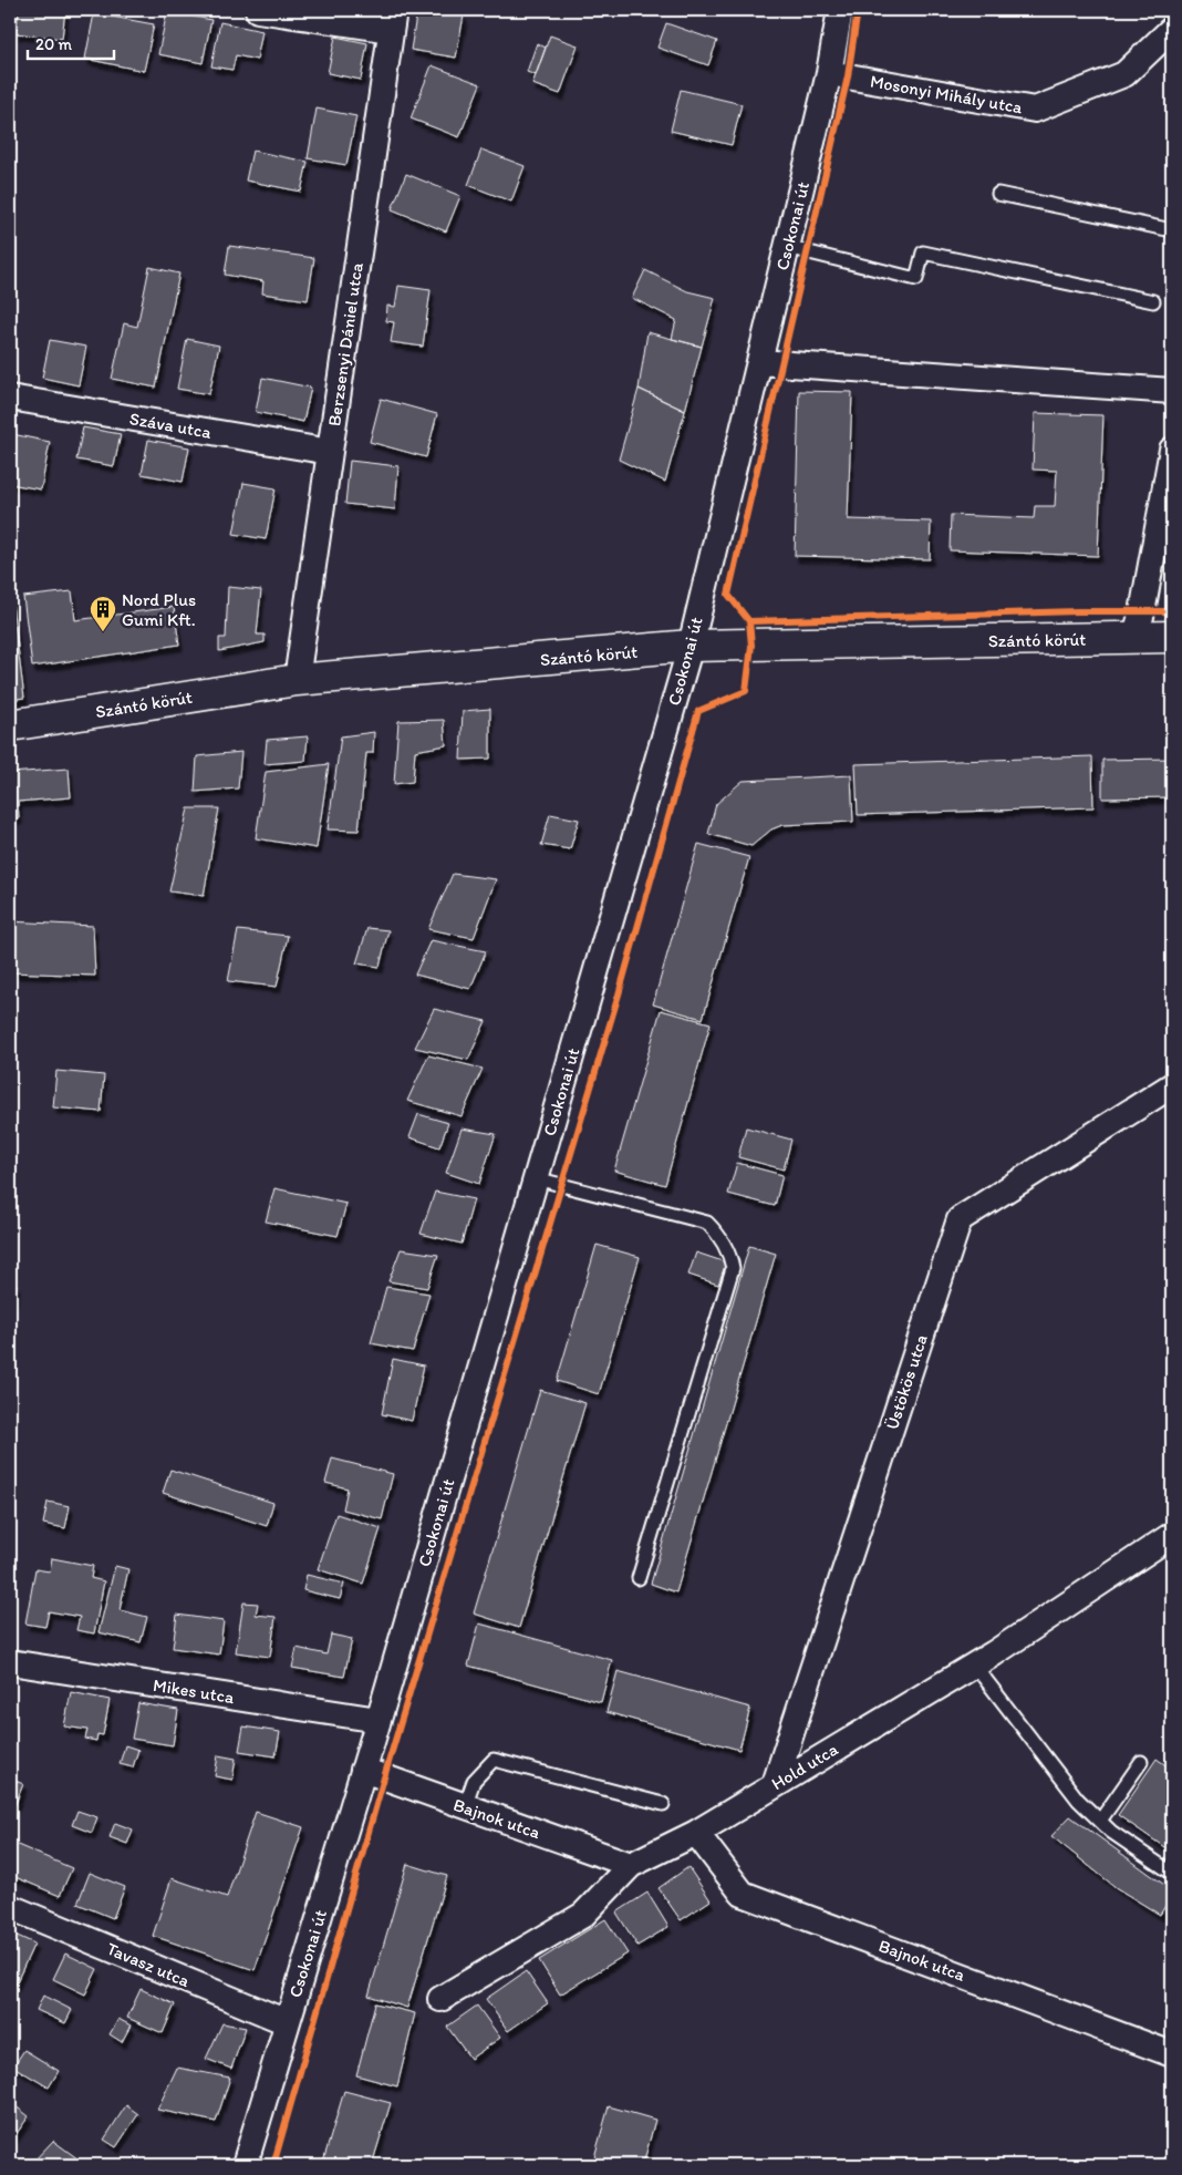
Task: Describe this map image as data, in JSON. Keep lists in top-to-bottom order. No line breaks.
{"streets":{"street":["Mosonyi Mihály utca","Csokonai út","Berzsenyi Dániel utca","Száva utca","Szántó körút","Üstökös utca","Mikes utca","Hold utca","Bajnok utca","Tavasz utca"]},"crossings":[["Mosonyi Mihály utca","Csokonai út"],["Csokonai út","Szántó körút"],["Csokonai út","Mikes utca"],["Csokonai út","Bajnok utca"],["Csokonai út","Tavasz utca"],["Berzsenyi Dániel utca","Száva utca"],["Berzsenyi Dániel utca","Szántó körút"],["Üstökös utca","Hold utca"],["Hold utca","Bajnok utca"]],"places":{"building":["Nord Plus Gumi Kft."]},"scale_bar":"20 m"}
